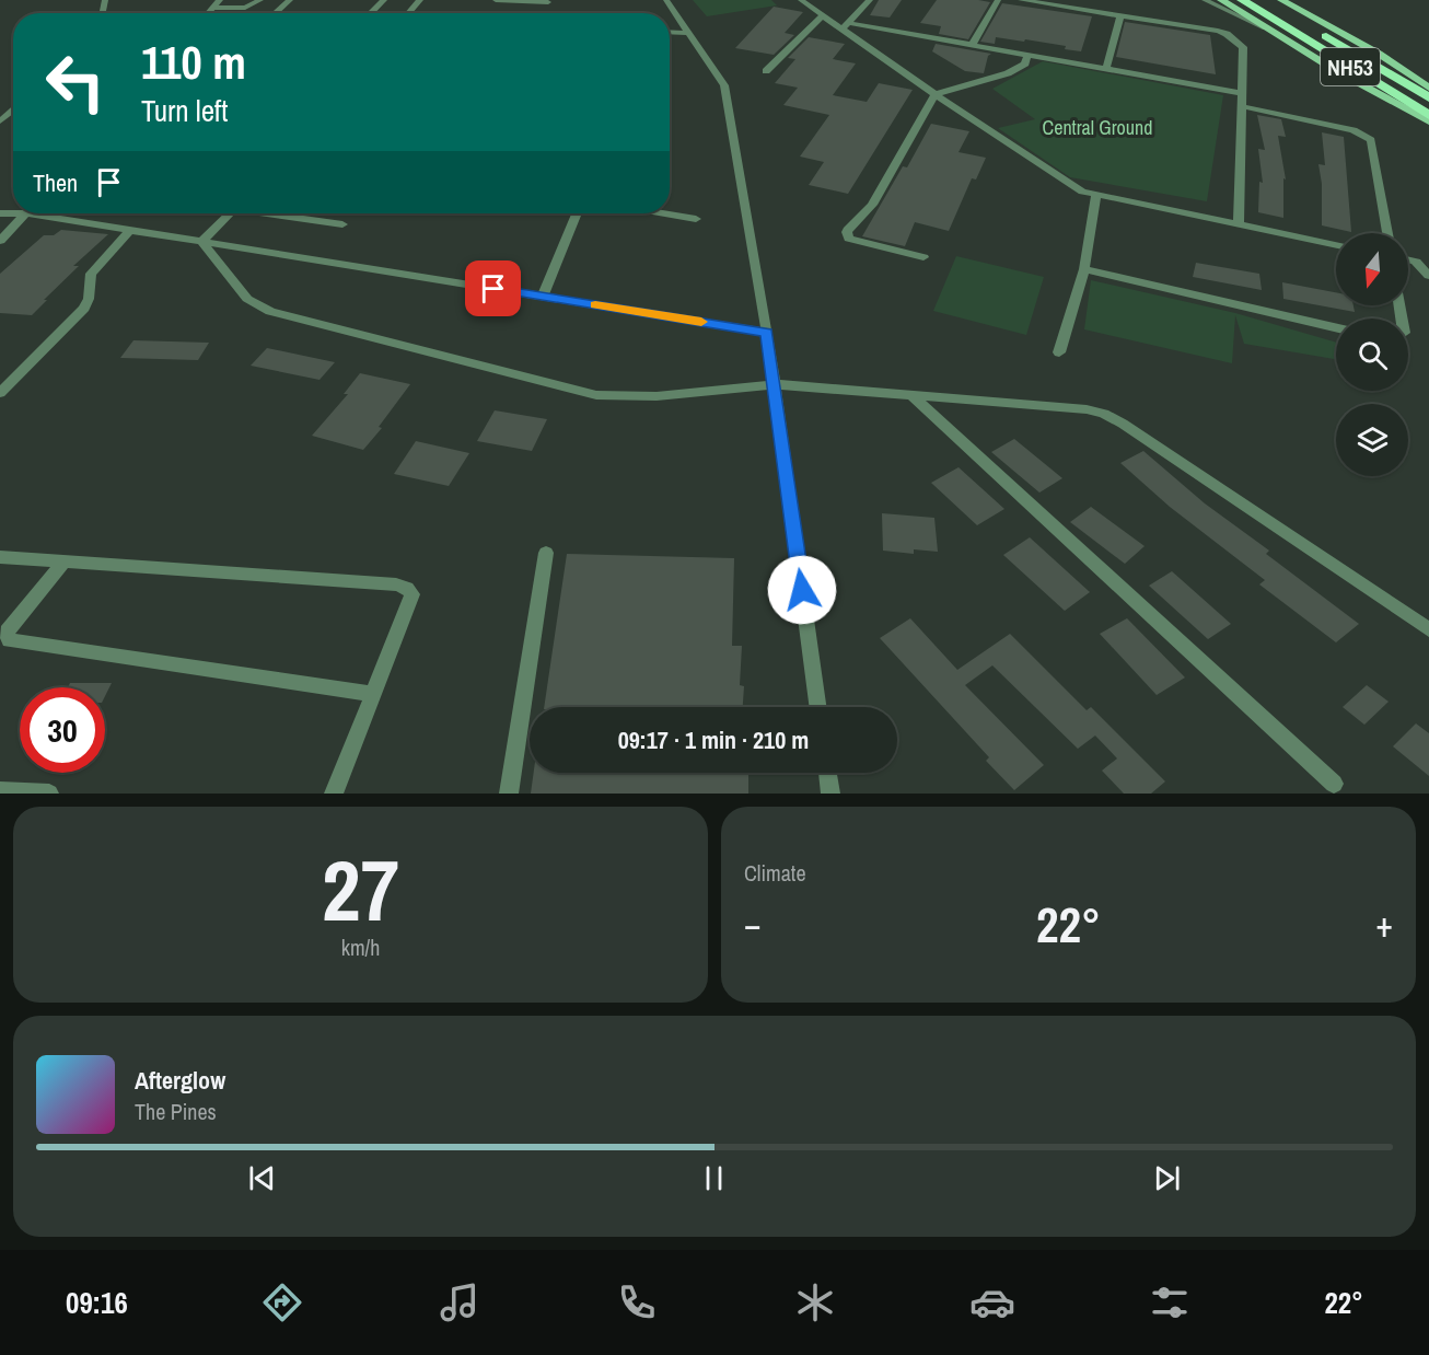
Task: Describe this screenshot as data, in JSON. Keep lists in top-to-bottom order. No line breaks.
{"streets":{"highway":["NH53"]},"parks":["Central Ground"],"north":"bottom","page":{"turn":["110 m","Turn left"],"then":"Then","limit":"30","trip":"09:17 · 1 min · 210 m","tile":[["27","km/h"],"Climate"],"heat":["−","22°","+"],"song":["Afterglow","The Pines"],"tabs":["09:16","22°"]}}
